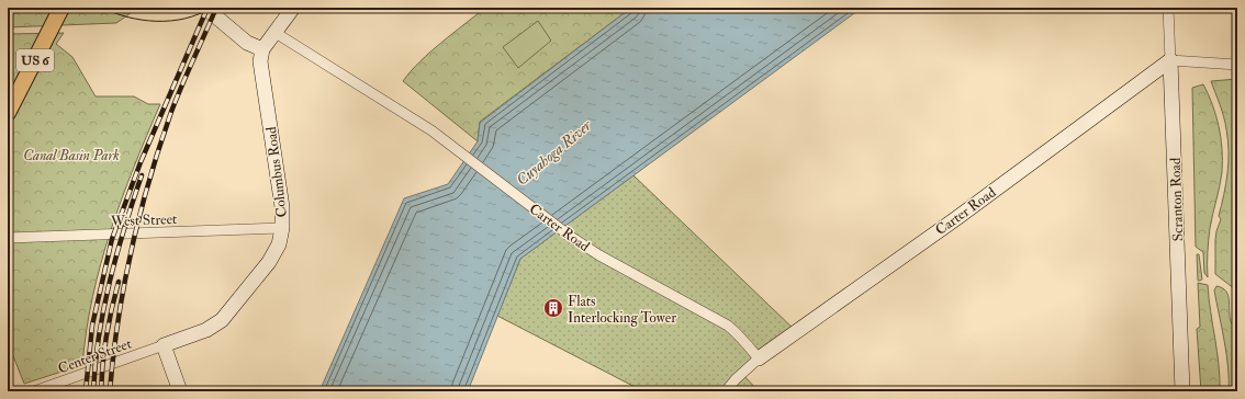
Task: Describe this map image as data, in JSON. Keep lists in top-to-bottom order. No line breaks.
{"streets":{"main road":["US 6"],"street":["Columbus Road","Scranton Road","Carter Road","West Street","Center Street"]},"crossings":[["Columbus Road","West Street"],["Columbus Road","Center Street"],["Scranton Road","Carter Road"]],"water":["Cuyahoga River"],"parks":["Canal Basin Park"],"places":{"building":["Flats Interlocking Tower"]}}
